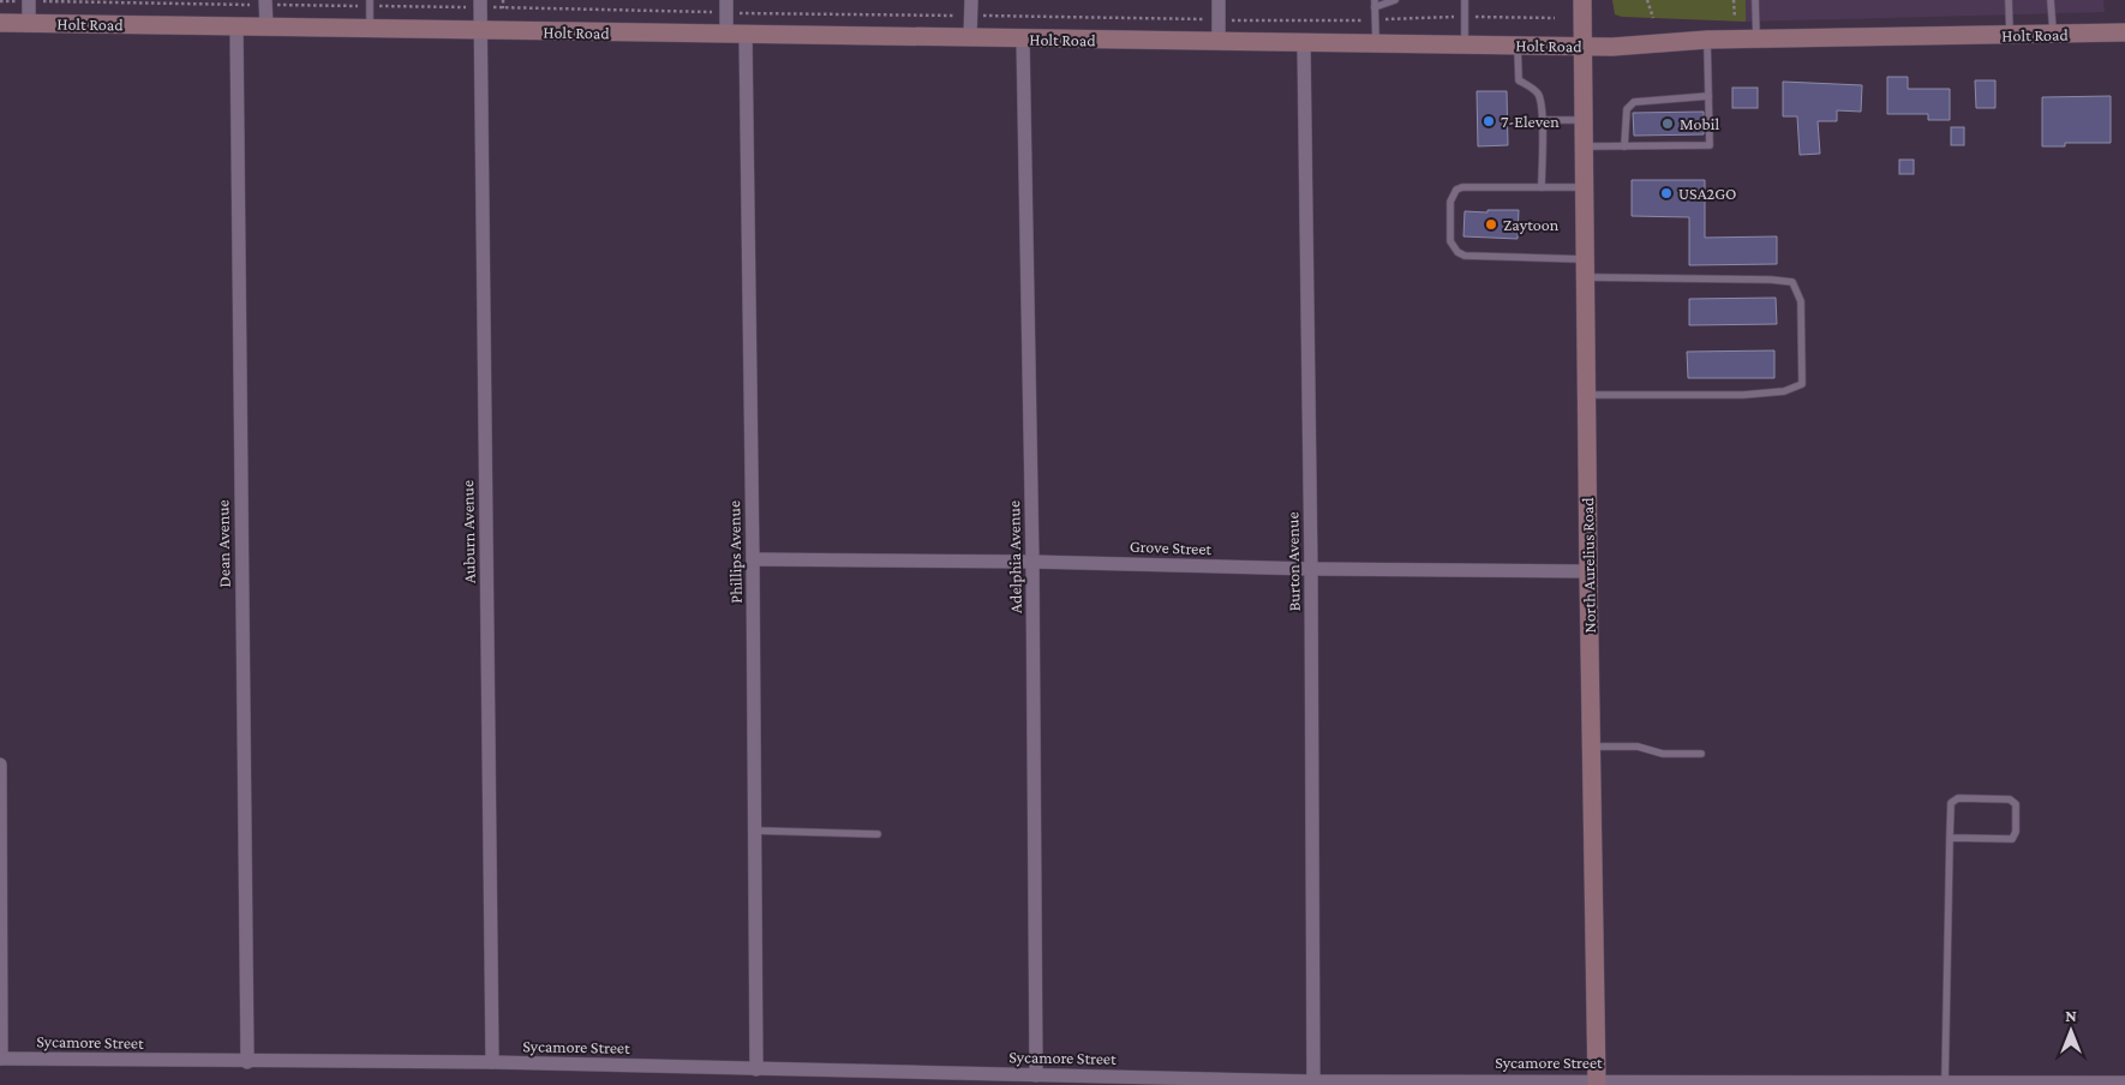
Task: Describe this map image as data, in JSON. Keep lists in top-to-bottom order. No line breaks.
{"streets":{"main road":["Holt Road","North Aurelius Road"],"street":["Auburn Avenue","Dean Avenue","Grove Street","Phillips Avenue","Adelphia Avenue","Burton Avenue","Sycamore Street"]},"crossings":[["Holt Road","Auburn Avenue"],["Holt Road","Dean Avenue"],["Holt Road","Phillips Avenue"],["Holt Road","Adelphia Avenue"],["Holt Road","Burton Avenue"],["Holt Road","North Aurelius Road"],["Auburn Avenue","Sycamore Street"],["Dean Avenue","Sycamore Street"],["Grove Street","Phillips Avenue"],["Grove Street","Adelphia Avenue"],["Grove Street","Burton Avenue"],["Grove Street","North Aurelius Road"],["Phillips Avenue","Sycamore Street"],["Adelphia Avenue","Sycamore Street"],["Burton Avenue","Sycamore Street"],["North Aurelius Road","Sycamore Street"]],"places":["7-Eleven","Mobil","USA2GO","Zaytoon"],"north":"top"}
